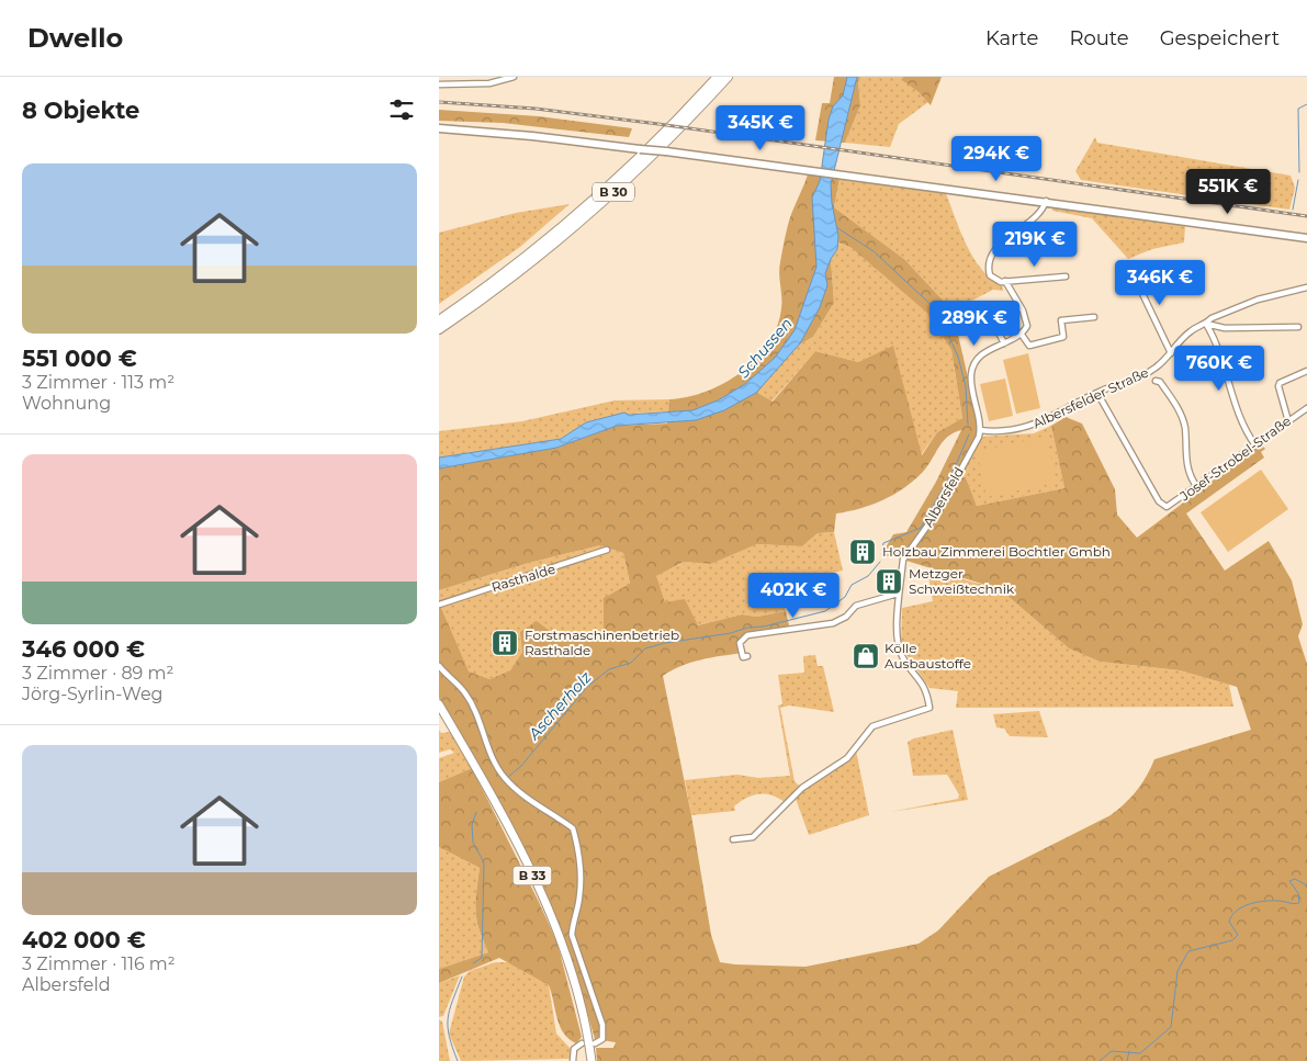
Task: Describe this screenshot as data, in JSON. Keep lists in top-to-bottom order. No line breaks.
{"streets":{"highway":["B 30"],"main road":["B 33"],"street":["Albersfelder Straße","Josef-Strobel-Straße","Albersfeld","Rasthalde"]},"crossings":[["Albersfelder Straße","Josef-Strobel-Straße"],["Albersfelder Straße","Albersfeld"]],"water":["Schussen","Ascherholz"],"places":{"building":["Holzbau Zimmerei Bochtler Gmbh","Metzger Schweißtechnik","Forstmaschinenbetrieb Rasthalde"],"shop":["Kölle Ausbaustoffe"]},"page":{"header":"Dwello","nav":["Karte","Route","Gespeichert"],"heading":"8 Objekte","price":["345K €","294K €","551K €","219K €","346K €","289K €","760K €","402K €"],"list":[{"name":"551 000 €","note":"3 Zimmer · 113 m² · Wohnung"},{"name":"346 000 €","note":"3 Zimmer · 89 m² · Jörg-Syrlin-Weg"},{"name":"402 000 €","note":"3 Zimmer · 116 m² · Albersfeld"}]}}
